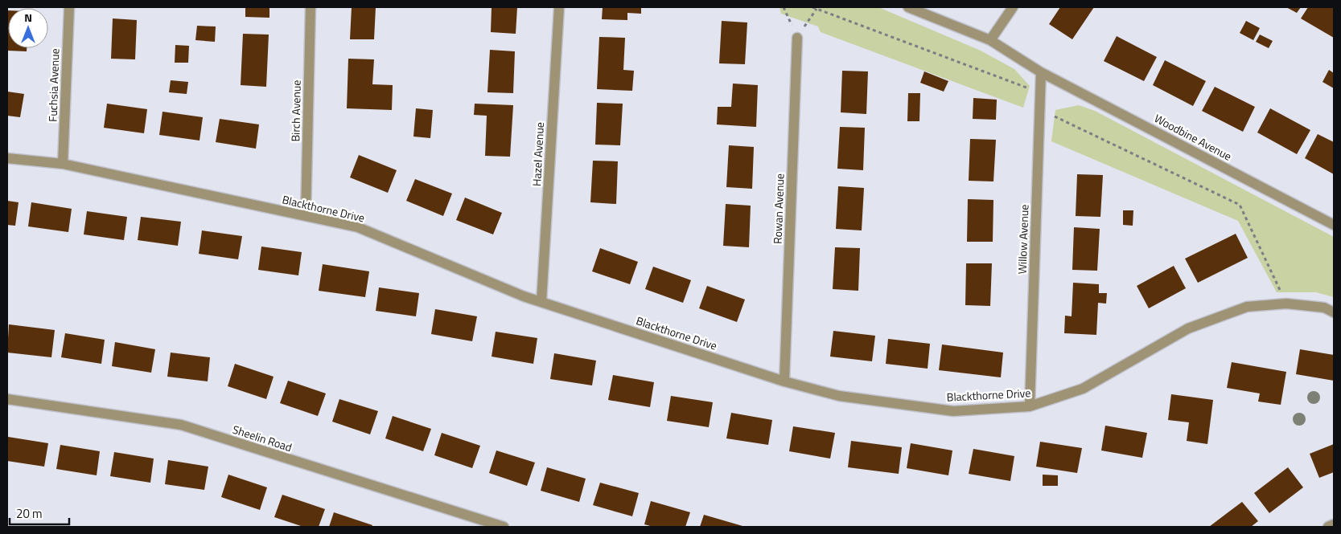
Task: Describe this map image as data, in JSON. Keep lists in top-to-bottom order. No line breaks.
{"streets":{"street":["Fuchsia Avenue","Birch Avenue","Woodbine Avenue","Hazel Avenue","Blackthorne Drive","Rowan Avenue","Willow Avenue","Sheelin Road"]},"crossings":[["Fuchsia Avenue","Blackthorne Drive"],["Birch Avenue","Blackthorne Drive"],["Woodbine Avenue","Willow Avenue"],["Hazel Avenue","Blackthorne Drive"],["Blackthorne Drive","Rowan Avenue"],["Blackthorne Drive","Willow Avenue"]],"scale_bar":"20 m","north":"top"}
